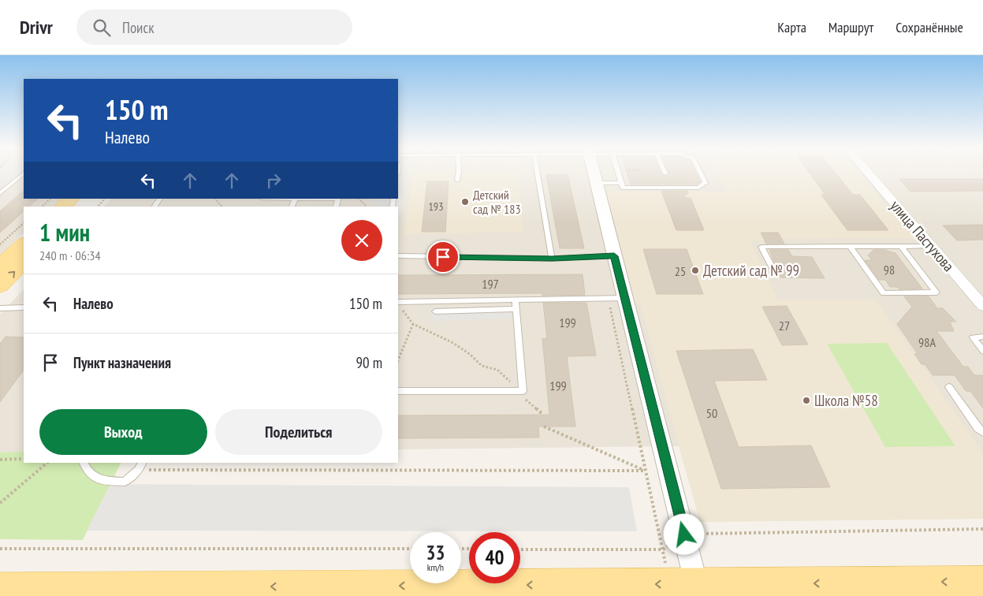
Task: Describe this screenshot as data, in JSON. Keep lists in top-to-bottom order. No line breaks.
{"streets":{"street":["улица Пастухова"]},"places":["Детский сад № 183","Детский сад № 99","Школа №58"],"house_numbers":["193","98","25","197","199","27","98А","199","50"],"page":{"header":"Drivr","search":"Поиск","nav":["Карта","Маршрут","Сохранённые"],"turn":["150 m","Налево"],"heading":["1 мин","240 m · 06:34"],"list":[{"name":"Налево","value":"150 m"},{"name":"Пункт назначения","value":"90 m"}],"buttons":["Выход","Поделиться"],"speed":"33 km/h","limit":"40"}}
